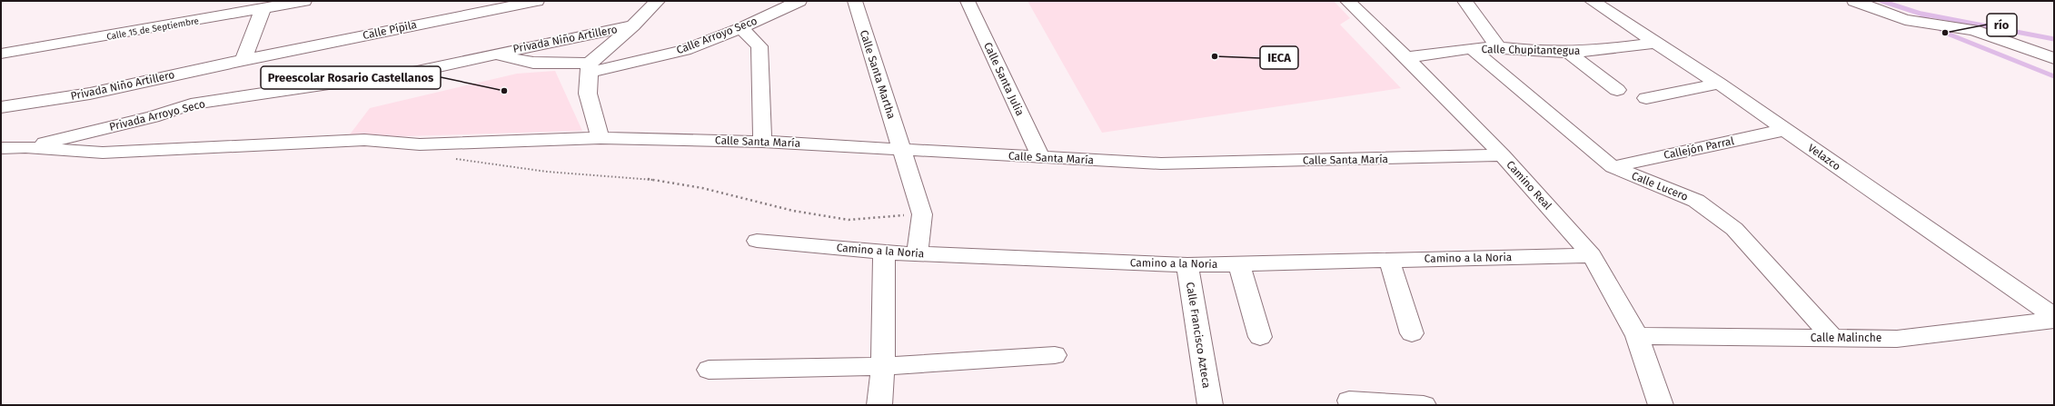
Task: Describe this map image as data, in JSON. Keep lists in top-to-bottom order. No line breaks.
{"streets":{"street":["Calle 15 de Septiembre","Calle Pípila","Calle Arroyo Seco","Privada Niño Artillero","Calle Chupitantegua","Calle Santa Martha","Calle Santa Julia","Privada Arroyo Seco","Calle Santa María","Callejón Parral","Velazco","Camino Real","Calle Lucero","Camino a la Noria","Calle Francisco Azteca","Calle Malinche"]},"crossings":[["Calle Pípila","Privada Niño Artillero"],["Privada Niño Artillero","Privada Arroyo Seco"],["Calle Chupitantegua","Velazco"],["Calle Chupitantegua","Camino Real"],["Calle Chupitantegua","Calle Lucero"],["Calle Santa Martha","Calle Santa María"],["Calle Santa Julia","Calle Santa María"],["Privada Arroyo Seco","Calle Santa María"],["Calle Santa María","Camino Real"],["Callejón Parral","Velazco"],["Callejón Parral","Calle Lucero"],["Camino Real","Camino a la Noria"],["Camino Real","Calle Malinche"],["Calle Lucero","Calle Malinche"],["Camino a la Noria","Calle Francisco Azteca"]],"places":["río","IECA","Preescolar Rosario Castellanos"]}
